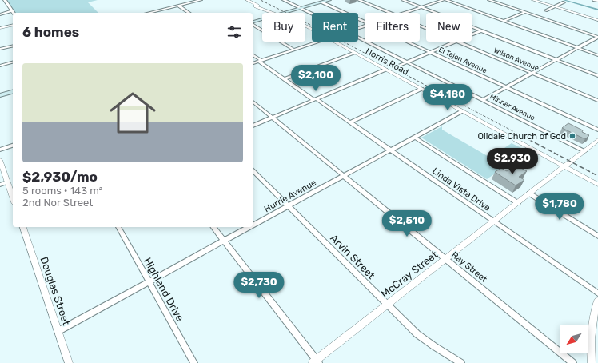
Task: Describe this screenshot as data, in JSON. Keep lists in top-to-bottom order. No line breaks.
{"streets":{"street":["Wilson Avenue","El Tejon Avenue","Norris Road","Minner Avenue","Linda Vista Drive","Hurrle Avenue","Arvin Street","Ray Street","McCray Street","Highland Drive","Douglas Street"]},"crossings":[["Norris Road","Hurrle Avenue"],["Norris Road","McCray Street"],["Minner Avenue","McCray Street"],["Linda Vista Drive","Hurrle Avenue"],["Linda Vista Drive","McCray Street"],["Hurrle Avenue","Arvin Street"],["Hurrle Avenue","Ray Street"],["Hurrle Avenue","Highland Drive"],["Hurrle Avenue","Douglas Street"],["Arvin Street","McCray Street"],["Ray Street","McCray Street"]],"places":["Oildale Church of God"],"north":"bottom left","page":{"chip":["Buy","Rent","Filters","New"],"heading":"6 homes","list":[{"name":"$2,930/mo","note":"5 rooms · 143 m² · 2nd Nor Street"}],"price":["$2,100","$4,180","$2,930","$1,780","$2,510","$2,730"]}}
